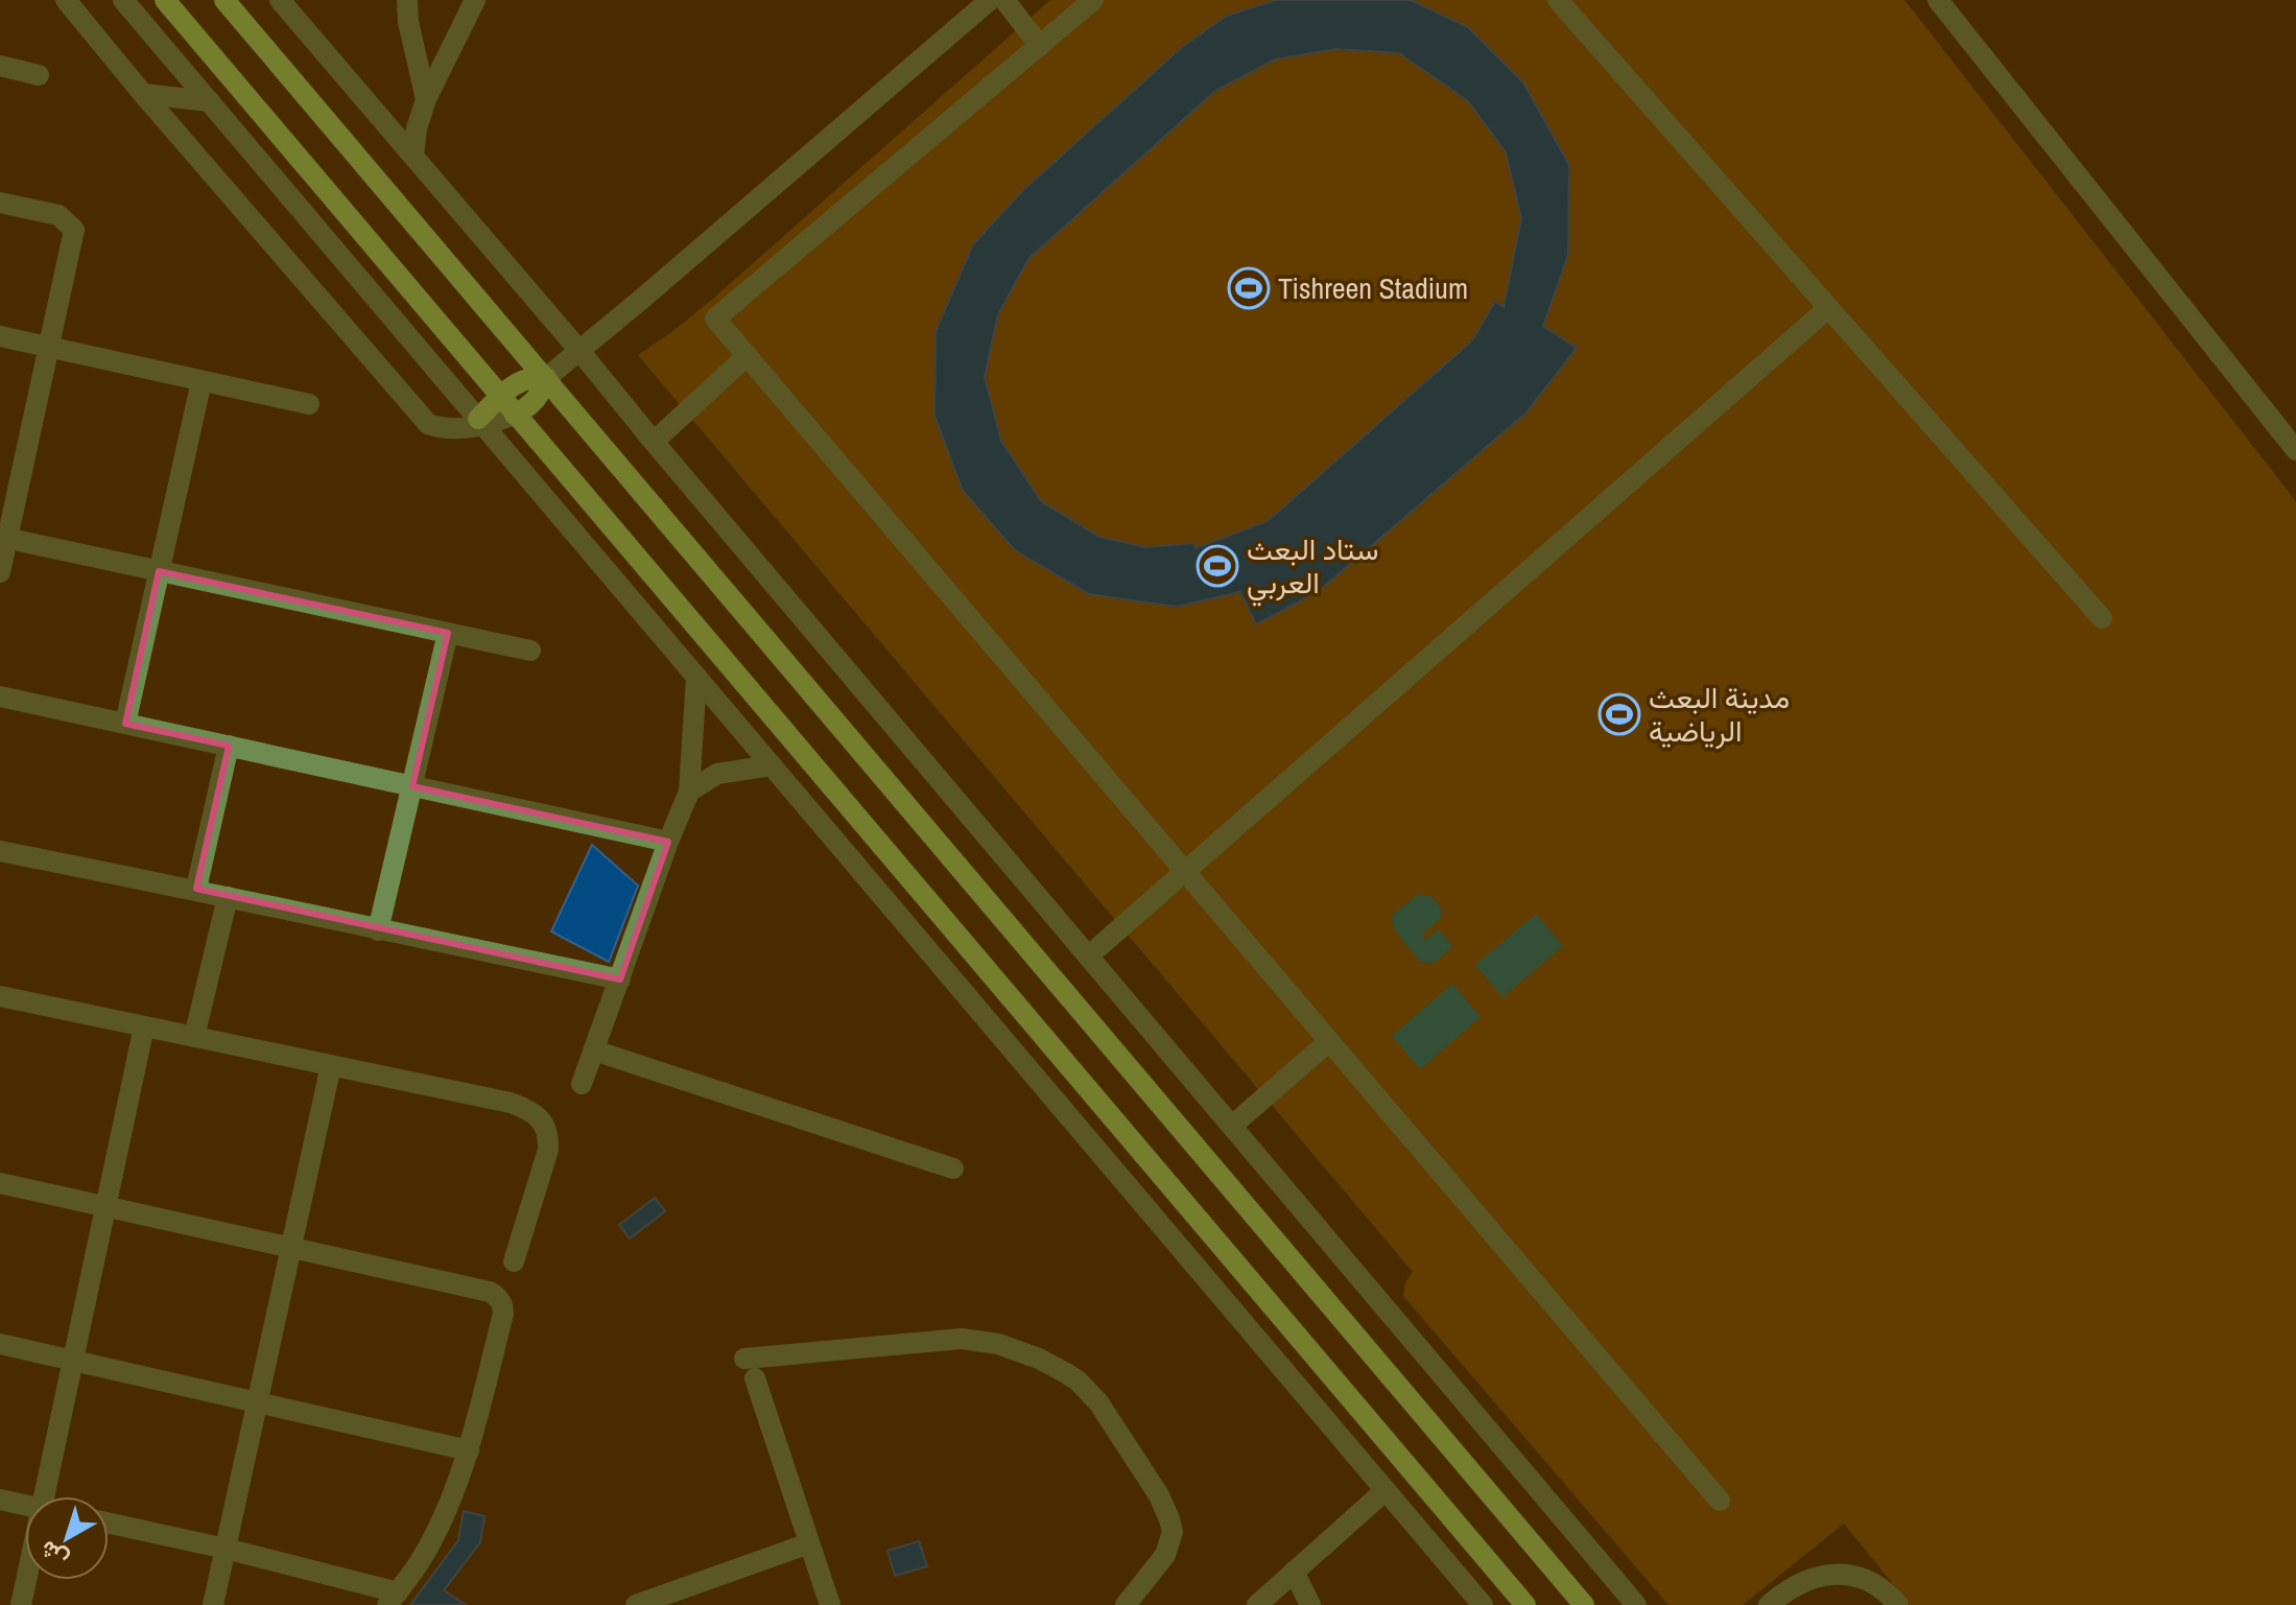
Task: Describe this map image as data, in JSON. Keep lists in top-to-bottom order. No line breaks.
{"places":{"sports":["Tishreen Stadium","ستاد البعث العربي","مدينة البعث الرياضية"]},"north":"bottom left"}
